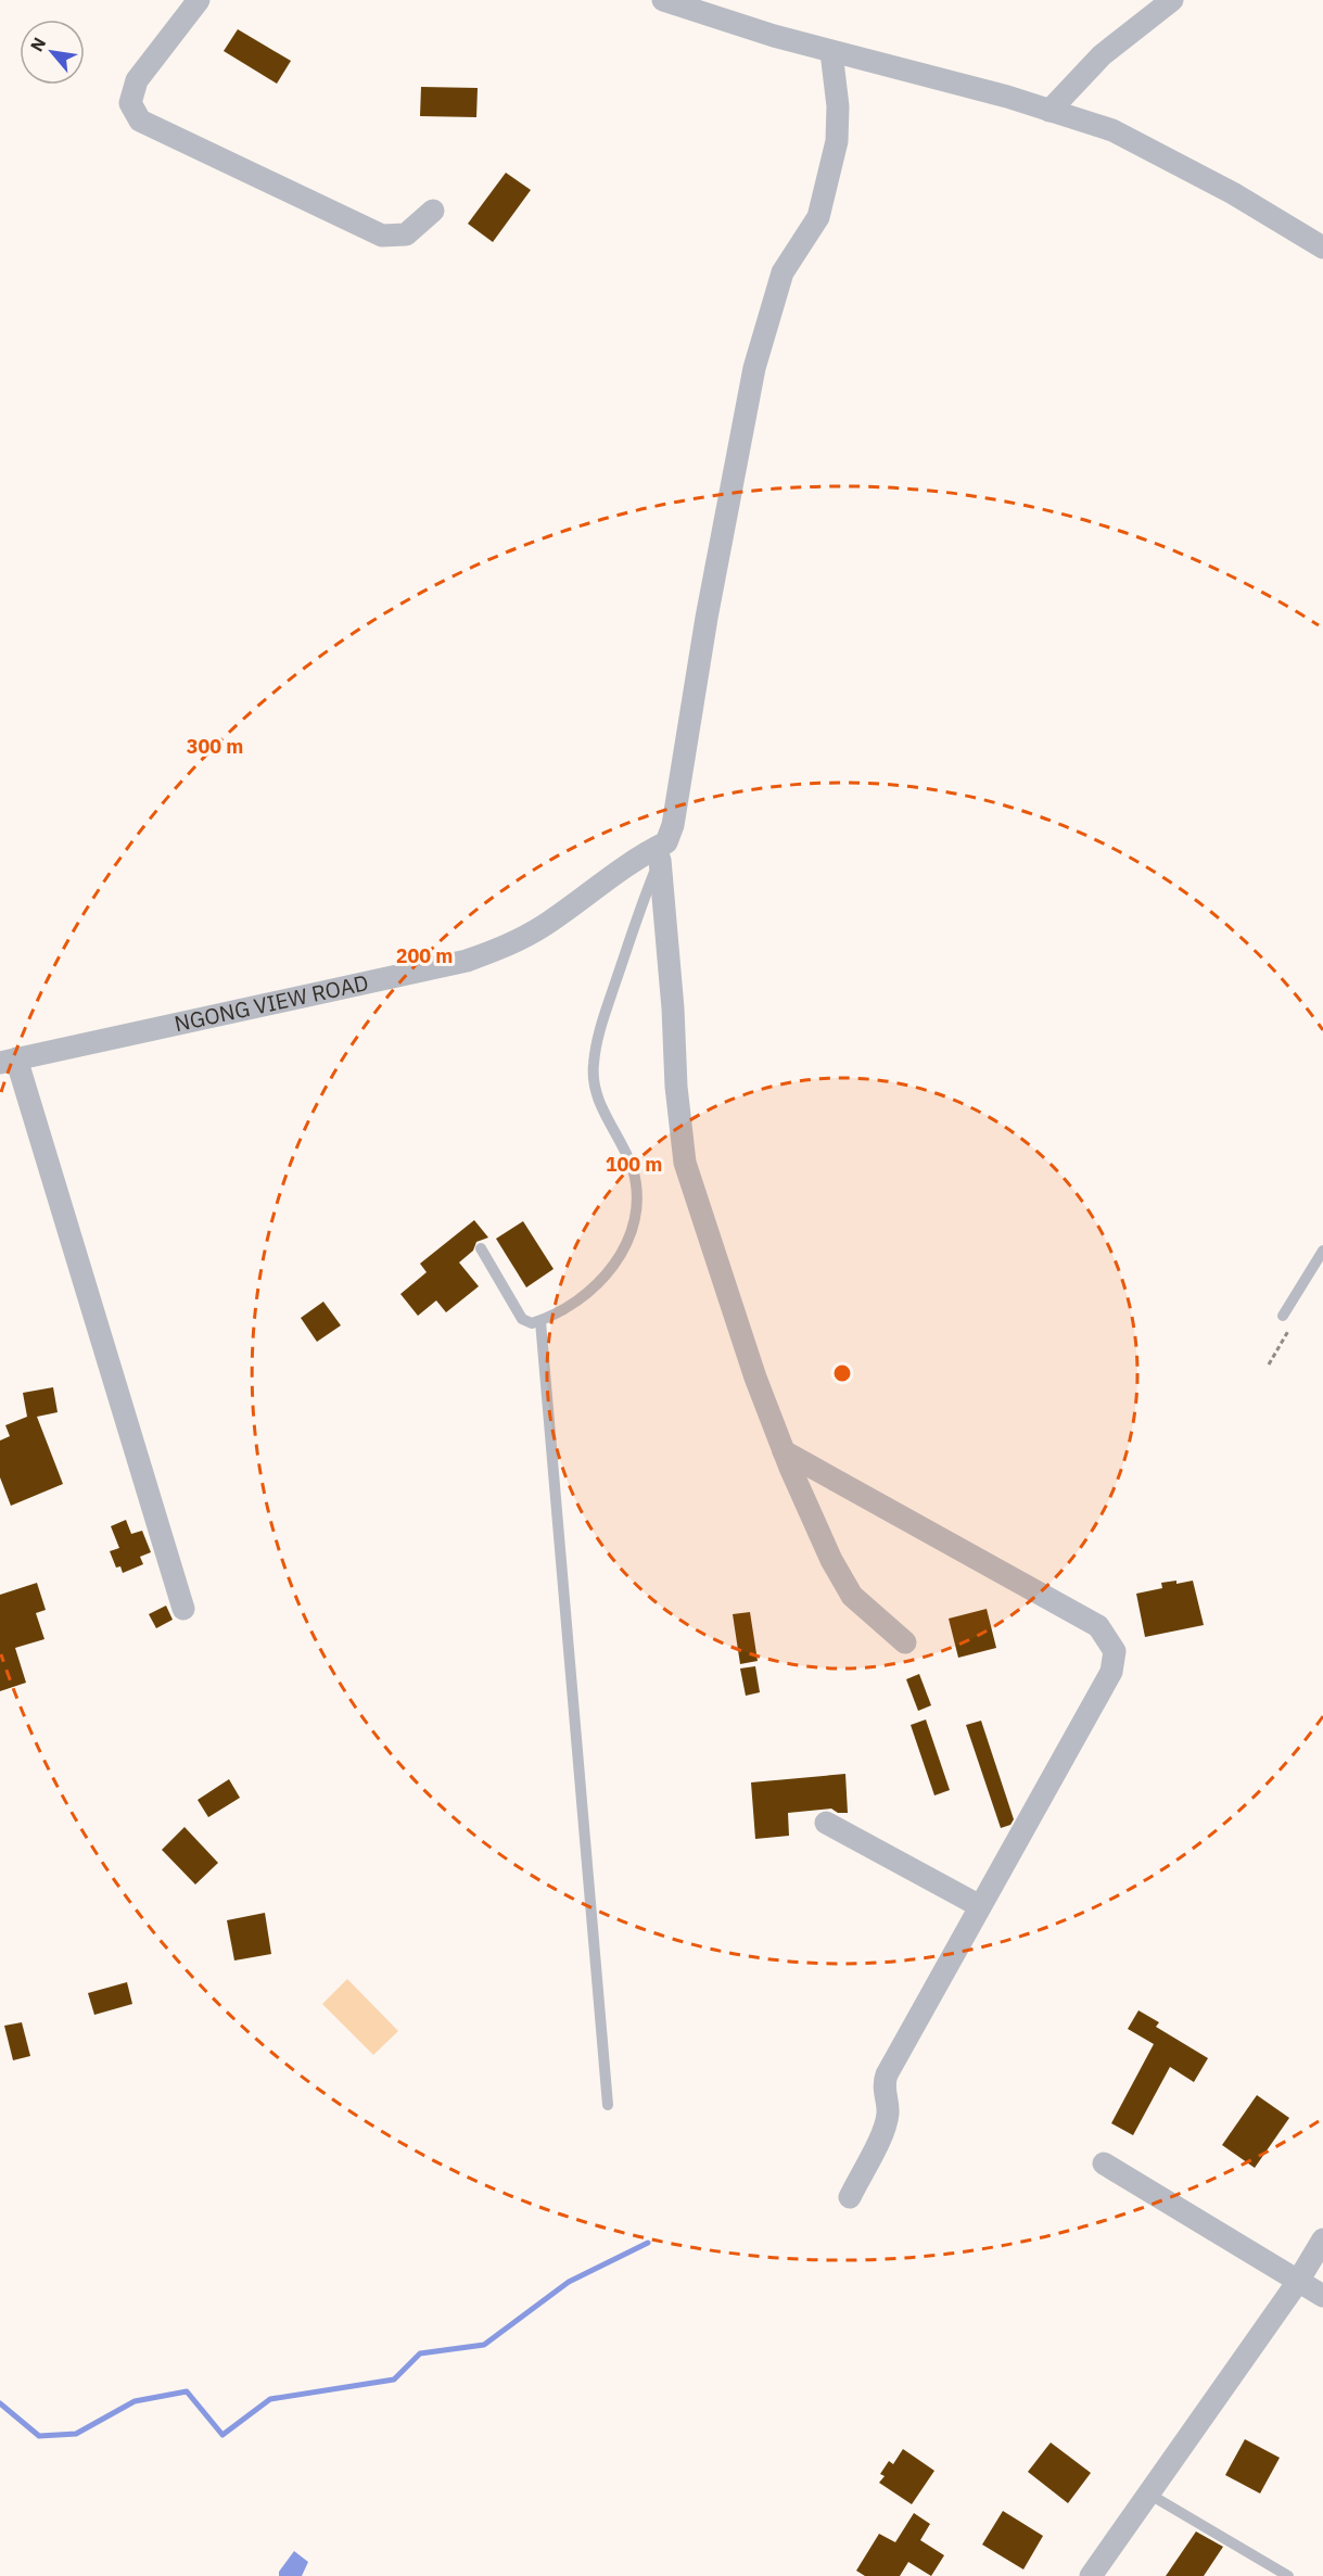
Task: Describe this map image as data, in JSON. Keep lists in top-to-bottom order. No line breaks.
{"streets":{"street":["NGONG VIEW ROAD"]},"north":"top left","rings":["300 m","200 m","100 m"]}
